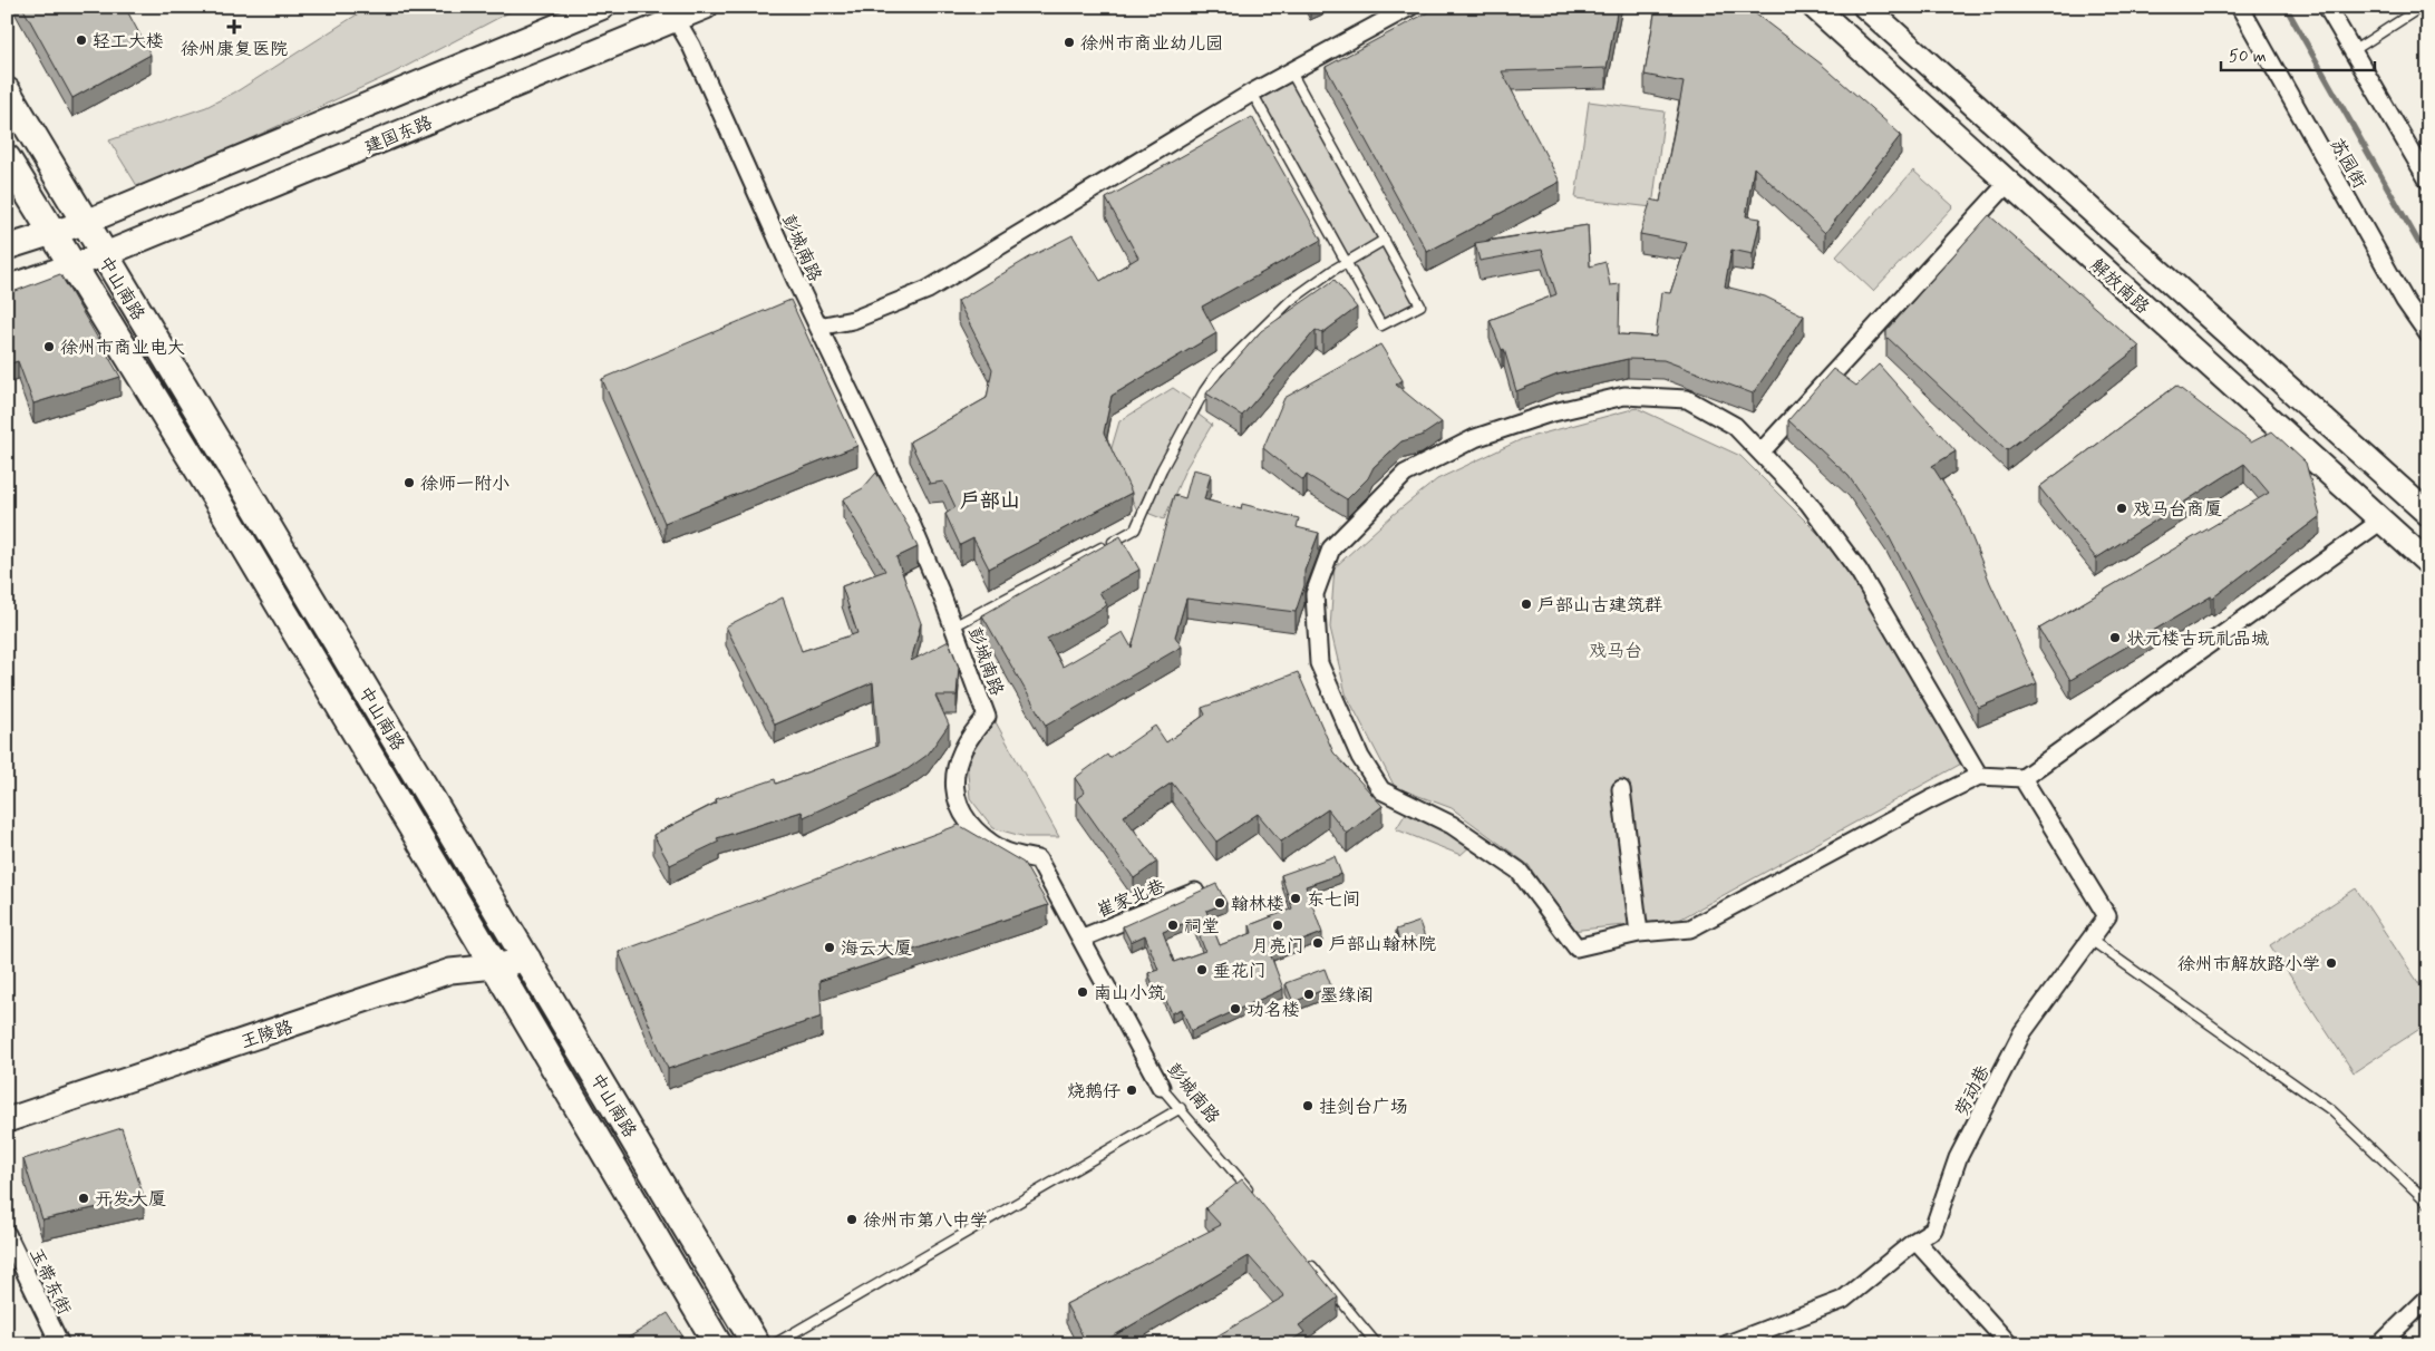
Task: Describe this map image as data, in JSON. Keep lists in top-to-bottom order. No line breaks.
{"streets":{"main road":["建国东路","解放南路","中山南路","王陵路"],"street":["苏园街","彭城南路","崔家北巷","劳动巷","玉带东街"]},"crossings":[["建国东路","彭城南路"],["建国东路","中山南路"],["彭城南路","崔家北巷"],["中山南路","王陵路"]],"districts":["户部山"],"parks":["戏马台"],"places":{"health":["徐州康复医院"],"other":["轻工大楼","徐州市商业幼儿园","徐州市商业电大","徐师一附小","戏马台商厦","户部山古建筑群","状元楼古玩礼品城","东七间","翰林楼","祠堂","月亮门","户部山翰林院","海云大厦","徐州市解放路小学","垂花门","南山小筑","墨缘阁","功名楼","烧鹅仔","挂剑台广场","开发大厦","徐州市第八中学"]},"scale_bar":"50 m"}
